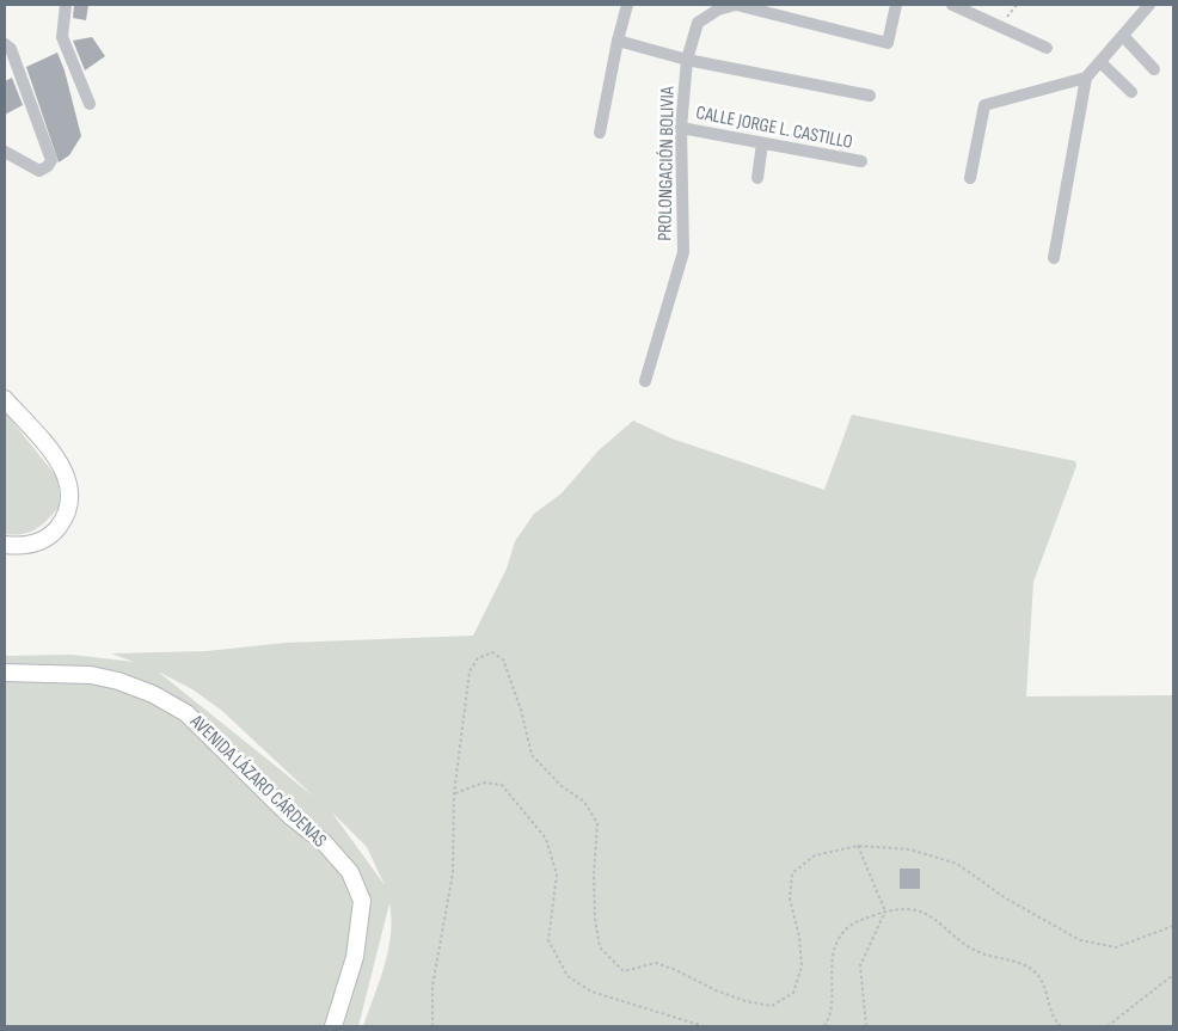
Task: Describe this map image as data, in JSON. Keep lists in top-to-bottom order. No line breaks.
{"streets":{"main road":["AVENIDA LÁZARO CÁRDENAS"],"street":["CALLE JORGE L. CASTILLO","PROLONGACIÓN BOLIVIA"]},"crossings":[["CALLE JORGE L. CASTILLO","PROLONGACIÓN BOLIVIA"]]}
